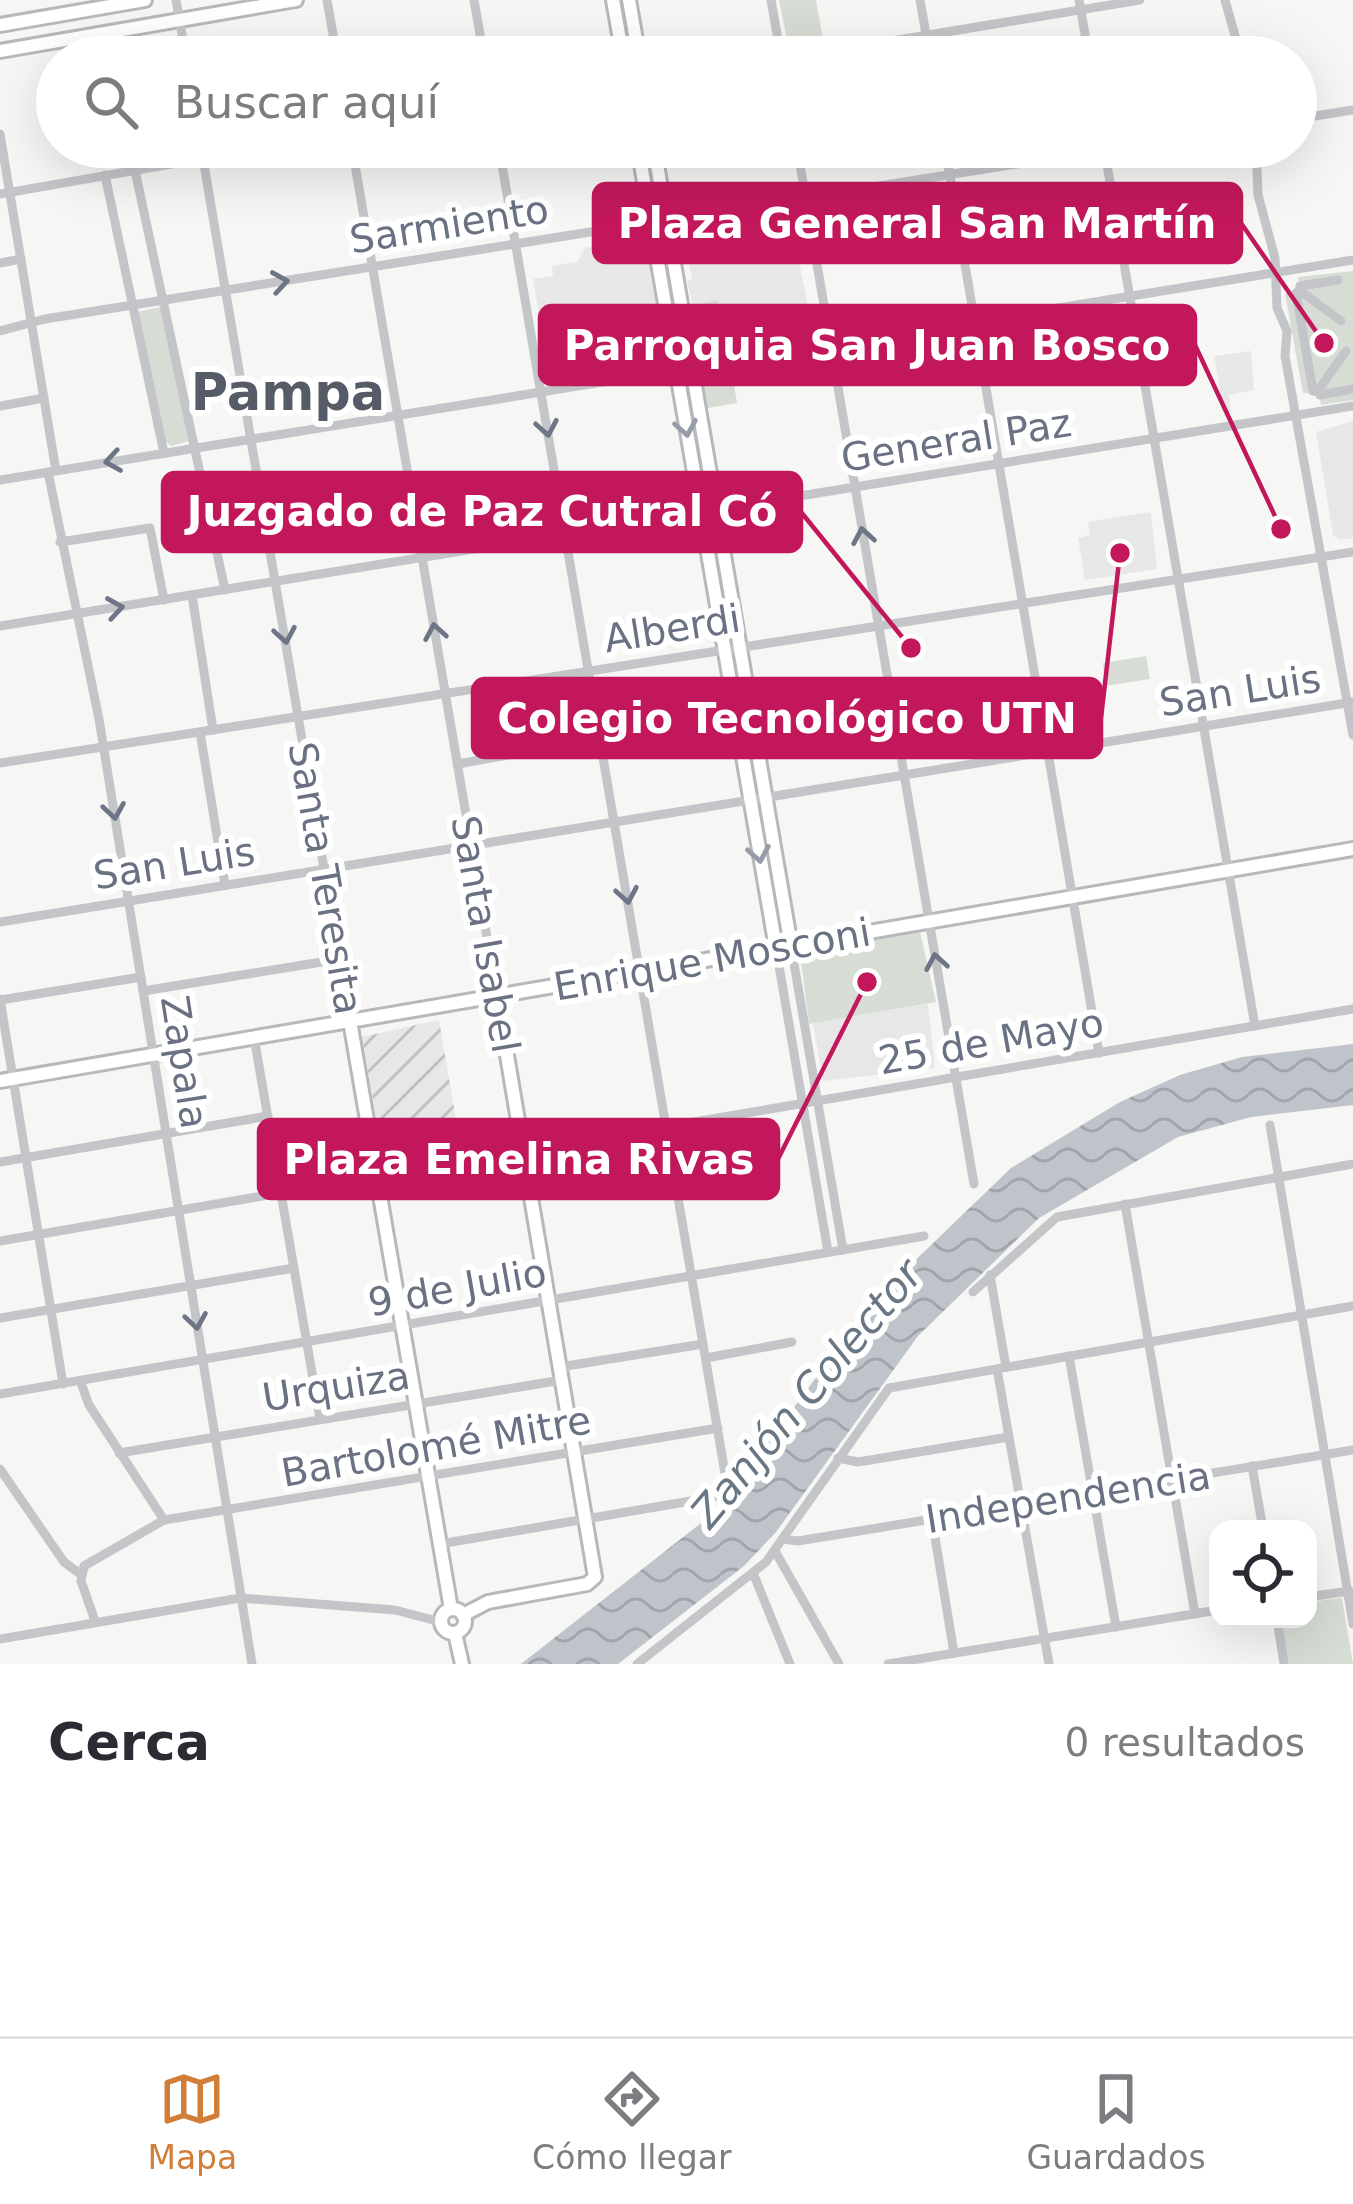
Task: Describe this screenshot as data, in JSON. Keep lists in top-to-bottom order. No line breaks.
{"streets":{"main road":["Santa Teresita","Santa Isabel","Enrique Mosconi"],"street":["Sarmiento","General Paz","Alberdi","San Luis","25 de Mayo","Zapala","9 de Julio","Urquiza","Bartolomé Mitre","Independencia"]},"crossings":[["Sarmiento","Santa Teresita"],["Sarmiento","Santa Isabel"],["Sarmiento","Zapala"],["General Paz","Santa Teresita"],["General Paz","Santa Isabel"],["General Paz","Zapala"],["Alberdi","Santa Teresita"],["Alberdi","Santa Isabel"],["Alberdi","Zapala"],["San Luis","Santa Teresita"],["San Luis","Santa Isabel"],["San Luis","Zapala"],["Santa Teresita","Santa Isabel"],["Santa Teresita","Enrique Mosconi"],["Santa Teresita","25 de Mayo"],["Santa Teresita","9 de Julio"],["Santa Teresita","Urquiza"],["Santa Teresita","Bartolomé Mitre"],["Santa Isabel","Enrique Mosconi"],["Santa Isabel","25 de Mayo"],["Santa Isabel","9 de Julio"],["Santa Isabel","Urquiza"],["Santa Isabel","Bartolomé Mitre"],["Enrique Mosconi","Zapala"],["25 de Mayo","Zapala"],["Zapala","9 de Julio"],["Zapala","Urquiza"],["Zapala","Bartolomé Mitre"]],"districts":["Pampa"],"water":["Zanjón Colector"],"places":["Plaza General San Martín","Parroquia San Juan Bosco","Colegio Tecnológico UTN","Juzgado de Paz Cutral Có","Plaza Emelina Rivas"],"page":{"search":"Buscar aquí","heading":["Cerca","0 resultados"],"nav":["Mapa","Cómo llegar","Guardados"]}}
